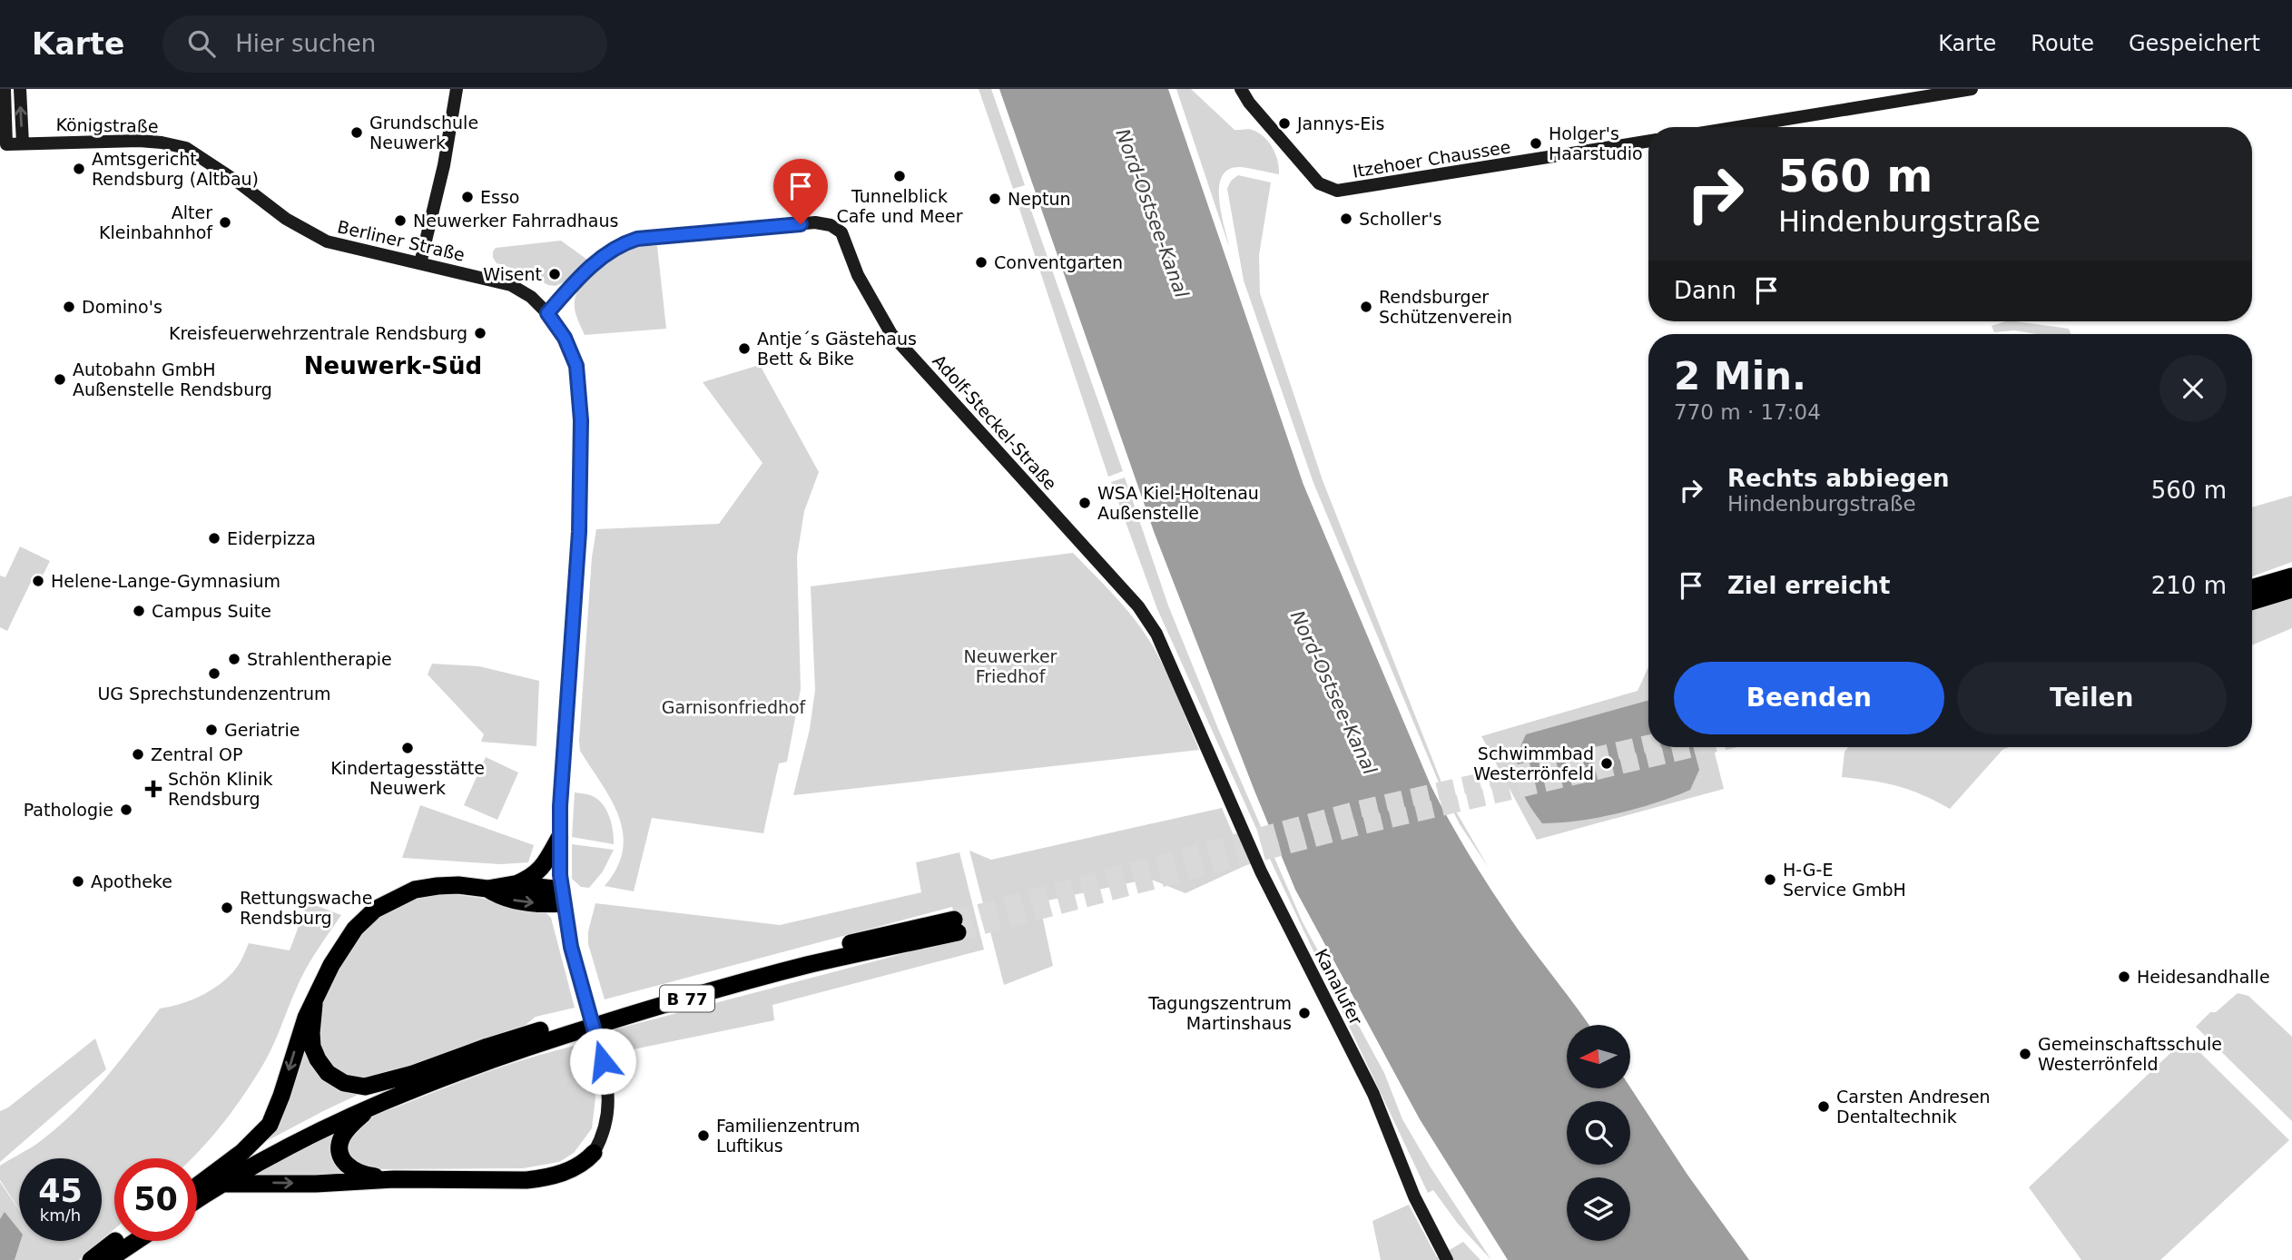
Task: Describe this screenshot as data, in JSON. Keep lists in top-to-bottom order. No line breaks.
{"streets":{"highway":["B 77"],"street":["Königstraße","Itzehoer Chaussee","Berliner Straße","Adolf-Steckel-Straße","Kanalufer"]},"crossings":[["Königstraße","Berliner Straße"],["Berliner Straße","Adolf-Steckel-Straße"],["Adolf-Steckel-Straße","Kanalufer"]],"districts":["Neuwerk-Süd"],"water":["Nord-Ostsee-Kanal"],"parks":["Neuwerker Friedhof","Garnisonfriedhof"],"places":{"other":["Jannys-Eis","Grundschule Neuwerk","Holger's Haarstudio","Amtsgericht Rendsburg (Altbau)","Tunnelblick Cafe und Meer","Esso","Neptun","Scholler's","Neuwerker Fahrradhaus","Alter Kleinbahnhof","Conventgarten","Wisent","Domino's","Rendsburger Schützenverein","Kreisfeuerwehrzentrale Rendsburg","Antje´s Gästehaus Bett & Bike","Autobahn GmbH Außenstelle Rendsburg","WSA Kiel-Holtenau Außenstelle","Eiderpizza","Helene-Lange-Gymnasium","Campus Suite","Strahlentherapie","UG Sprechstundenzentrum","Geriatrie","Kindertagesstätte Neuwerk","Zentral OP","Schwimmbad Westerrönfeld","Pathologie","H-G-E Service GmbH","Apotheke","Rettungswache Rendsburg","Heidesandhalle","Tagungszentrum Martinshaus","Gemeinschaftsschule Westerrönfeld","Carsten Andresen Dentaltechnik","Familienzentrum Luftikus"],"health":["Schön Klinik Rendsburg"]},"north":"left","page":{"header":"Karte","search":"Hier suchen","nav":["Karte","Route","Gespeichert"],"turn":["560 m","Hindenburgstraße"],"then":"Dann","heading":["2 Min.","770 m · 17:04"],"list":[{"name":"Rechts abbiegen","note":"Hindenburgstraße","value":"560 m"},{"name":"Ziel erreicht","value":"210 m"}],"buttons":["Beenden","Teilen"],"speed":"45 km/h","limit":"50"}}
